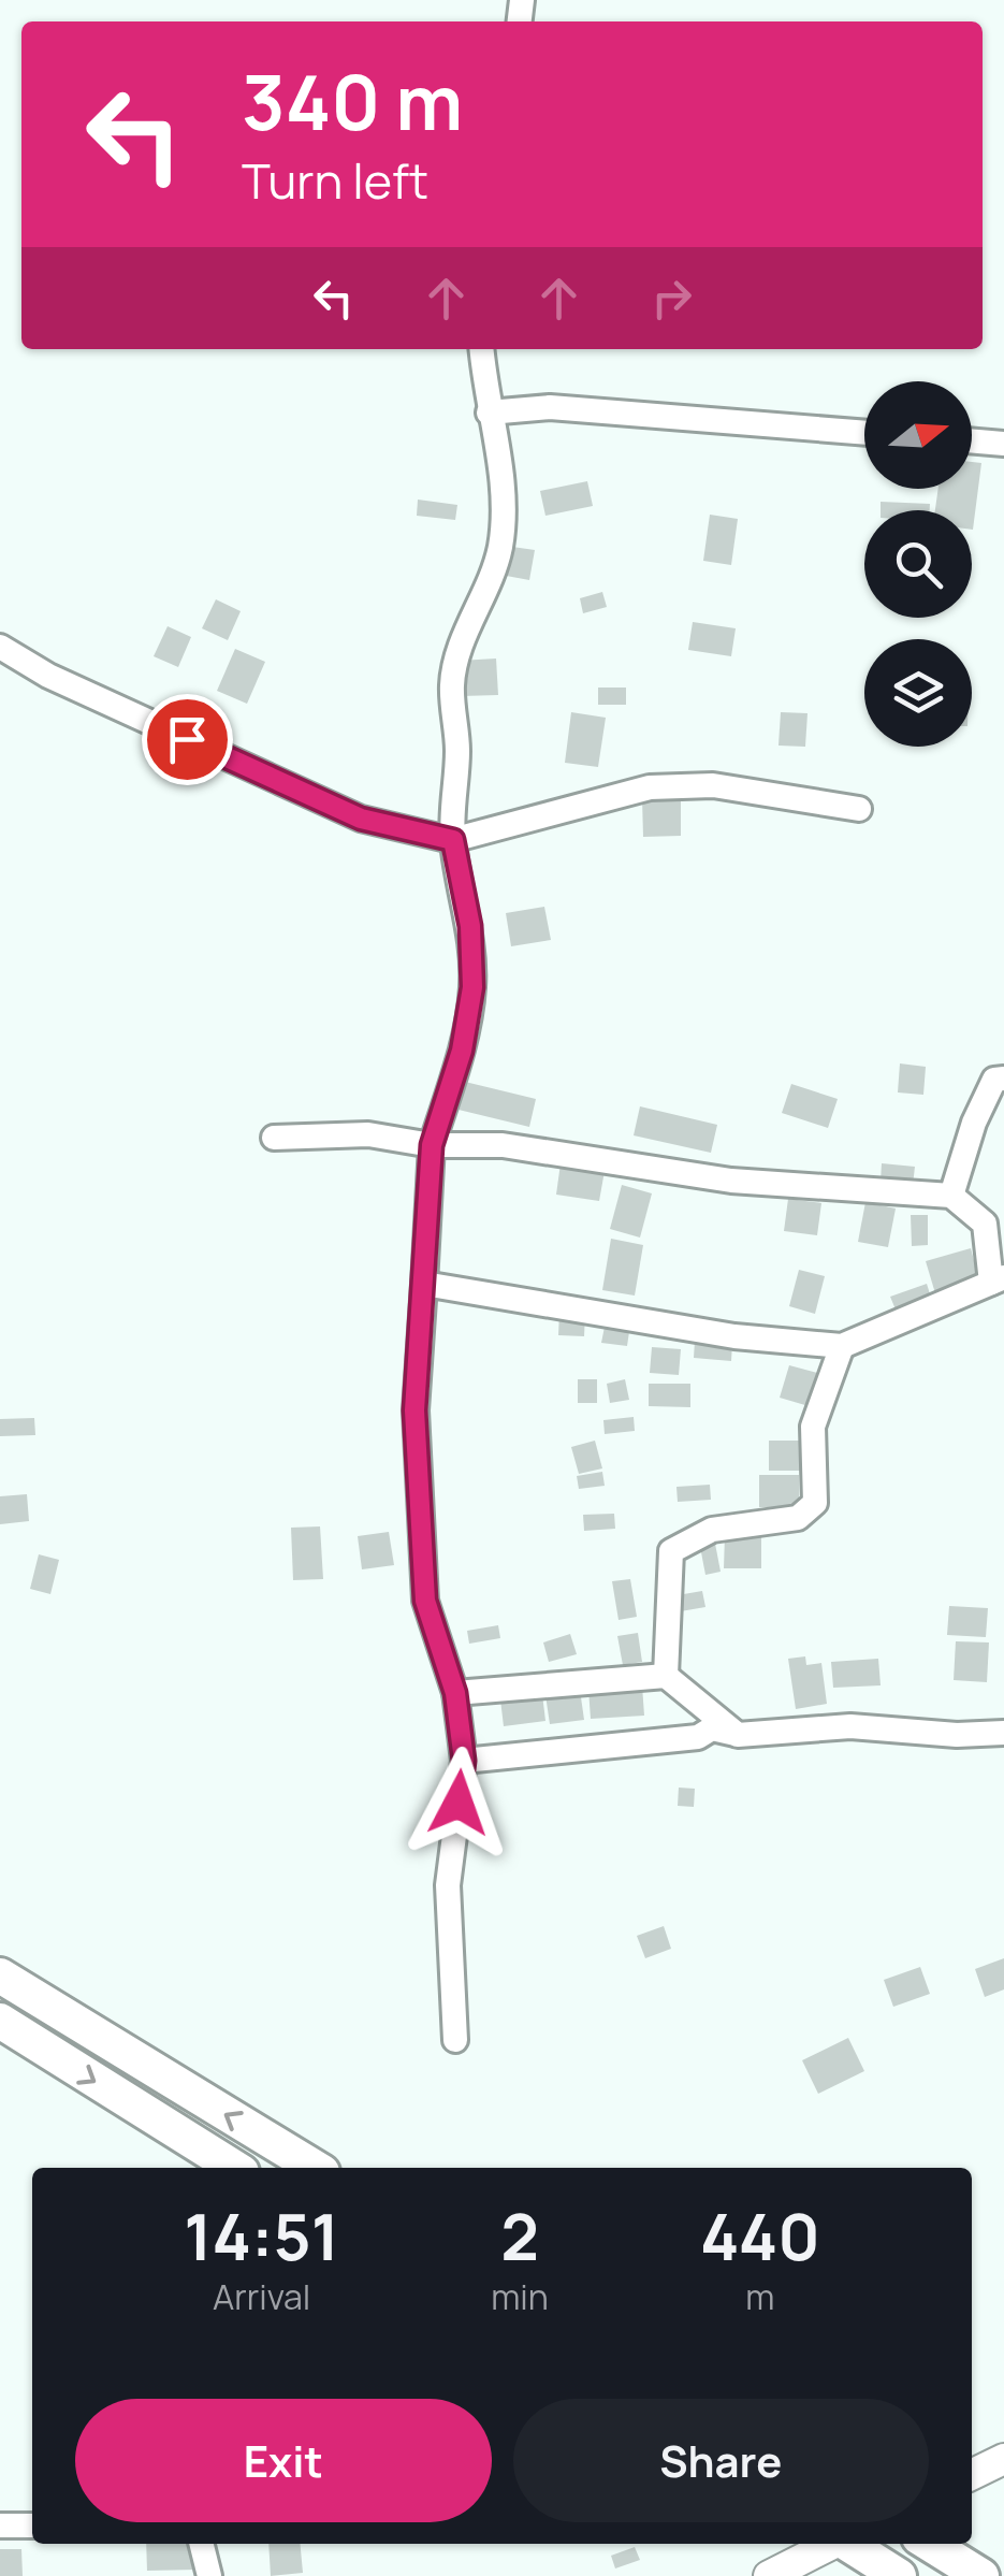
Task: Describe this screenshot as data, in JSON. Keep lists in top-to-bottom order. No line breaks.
{"north":"right","page":{"turn":["340 m","Turn left"],"eta":["14:51","Arrival","2","min","440","m"],"buttons":["Exit","Share"]}}
